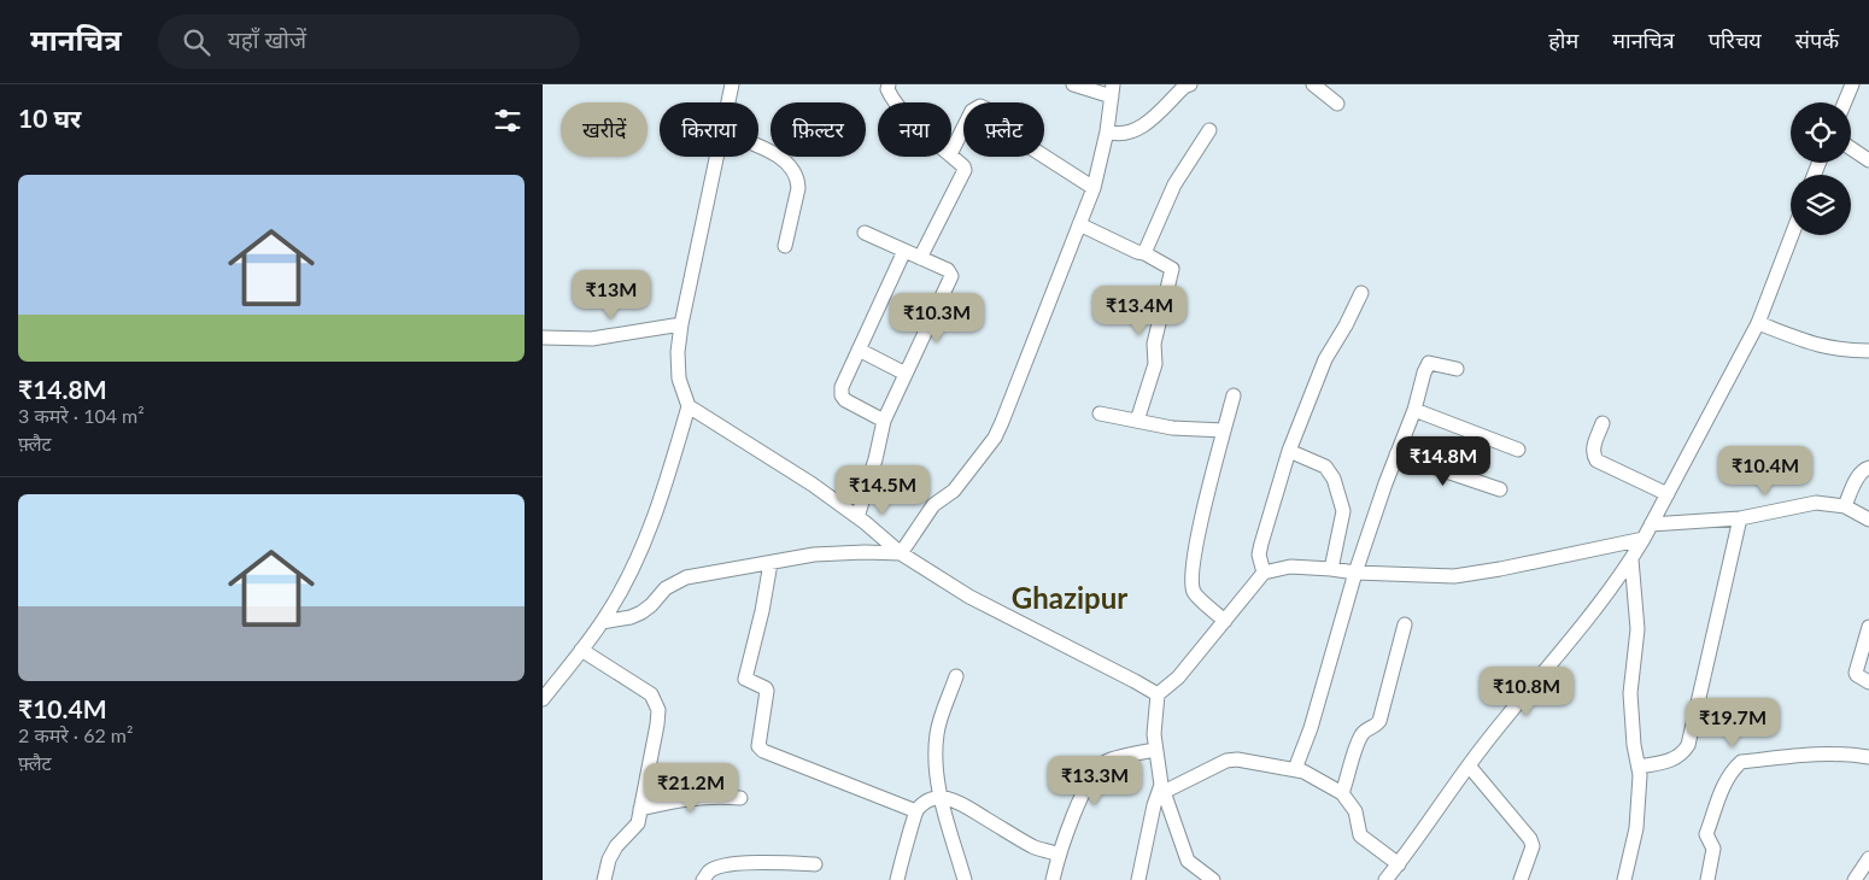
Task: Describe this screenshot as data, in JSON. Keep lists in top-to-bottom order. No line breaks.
{"districts":["Ghazipur"],"page":{"header":"मानचित्र","search":"यहाँ खोजें","nav":["होम","मानचित्र","परिचय","संपर्क"],"heading":"10 घर","chip":["खरीदें","किराया","फ़िल्टर","नया","फ़्लैट"],"list":[{"name":"₹14.8M","note":"3 कमरे · 104 m² · फ़्लैट"},{"name":"₹10.4M","note":"2 कमरे · 62 m² · फ़्लैट"}],"price":["₹13M","₹13.4M","₹10.3M","₹14.8M","₹10.4M","₹14.5M","₹10.8M","₹19.7M","₹13.3M","₹21.2M"]}}
